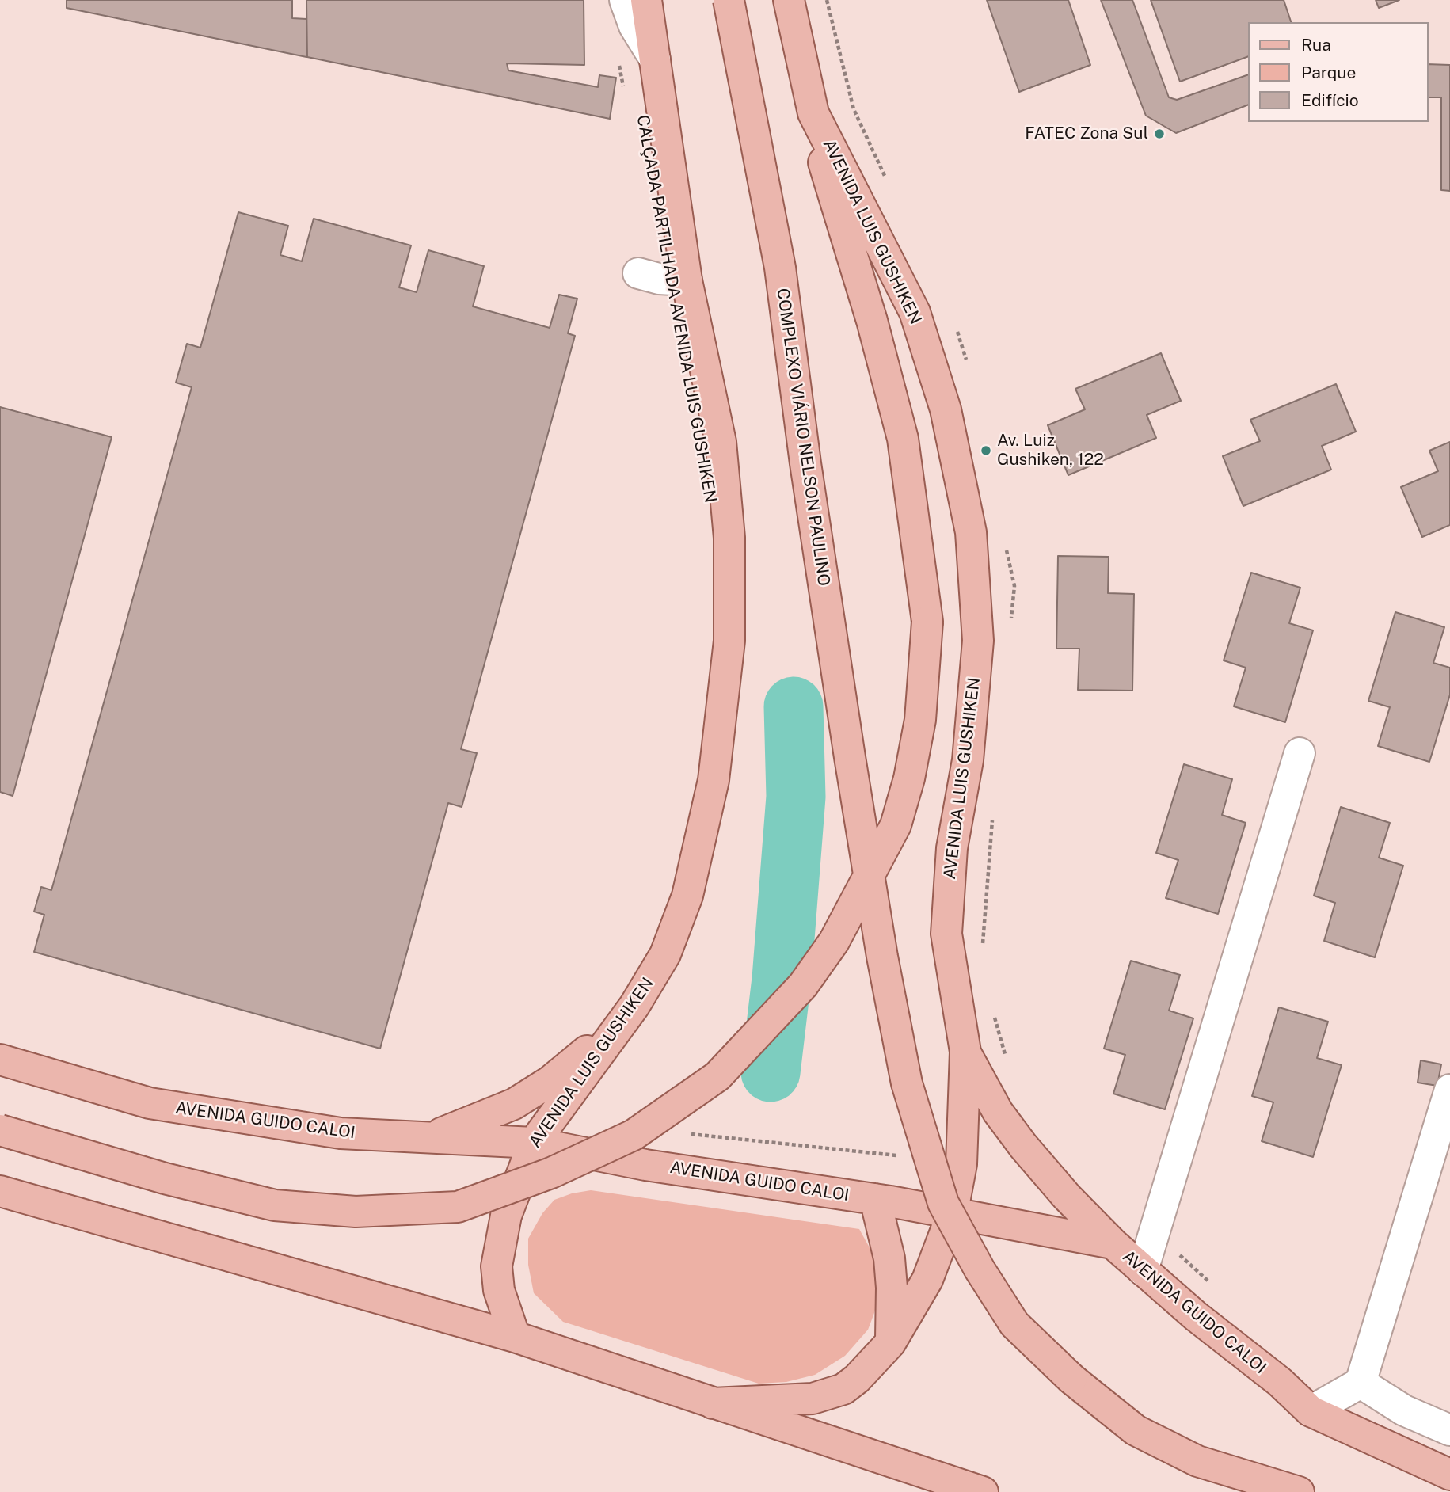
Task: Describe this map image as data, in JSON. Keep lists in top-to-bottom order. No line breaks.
{"streets":{"main road":["AVENIDA LUIS GUSHIKEN","COMPLEXO VIÁRIO NELSON PAULINO","AVENIDA GUIDO CALOI"]},"crossings":[["AVENIDA LUIS GUSHIKEN","AVENIDA GUIDO CALOI"]],"places":["FATEC Zona Sul","Av. Luiz Gushiken, 122"],"legend":["Rua","Parque","Edifício"]}
